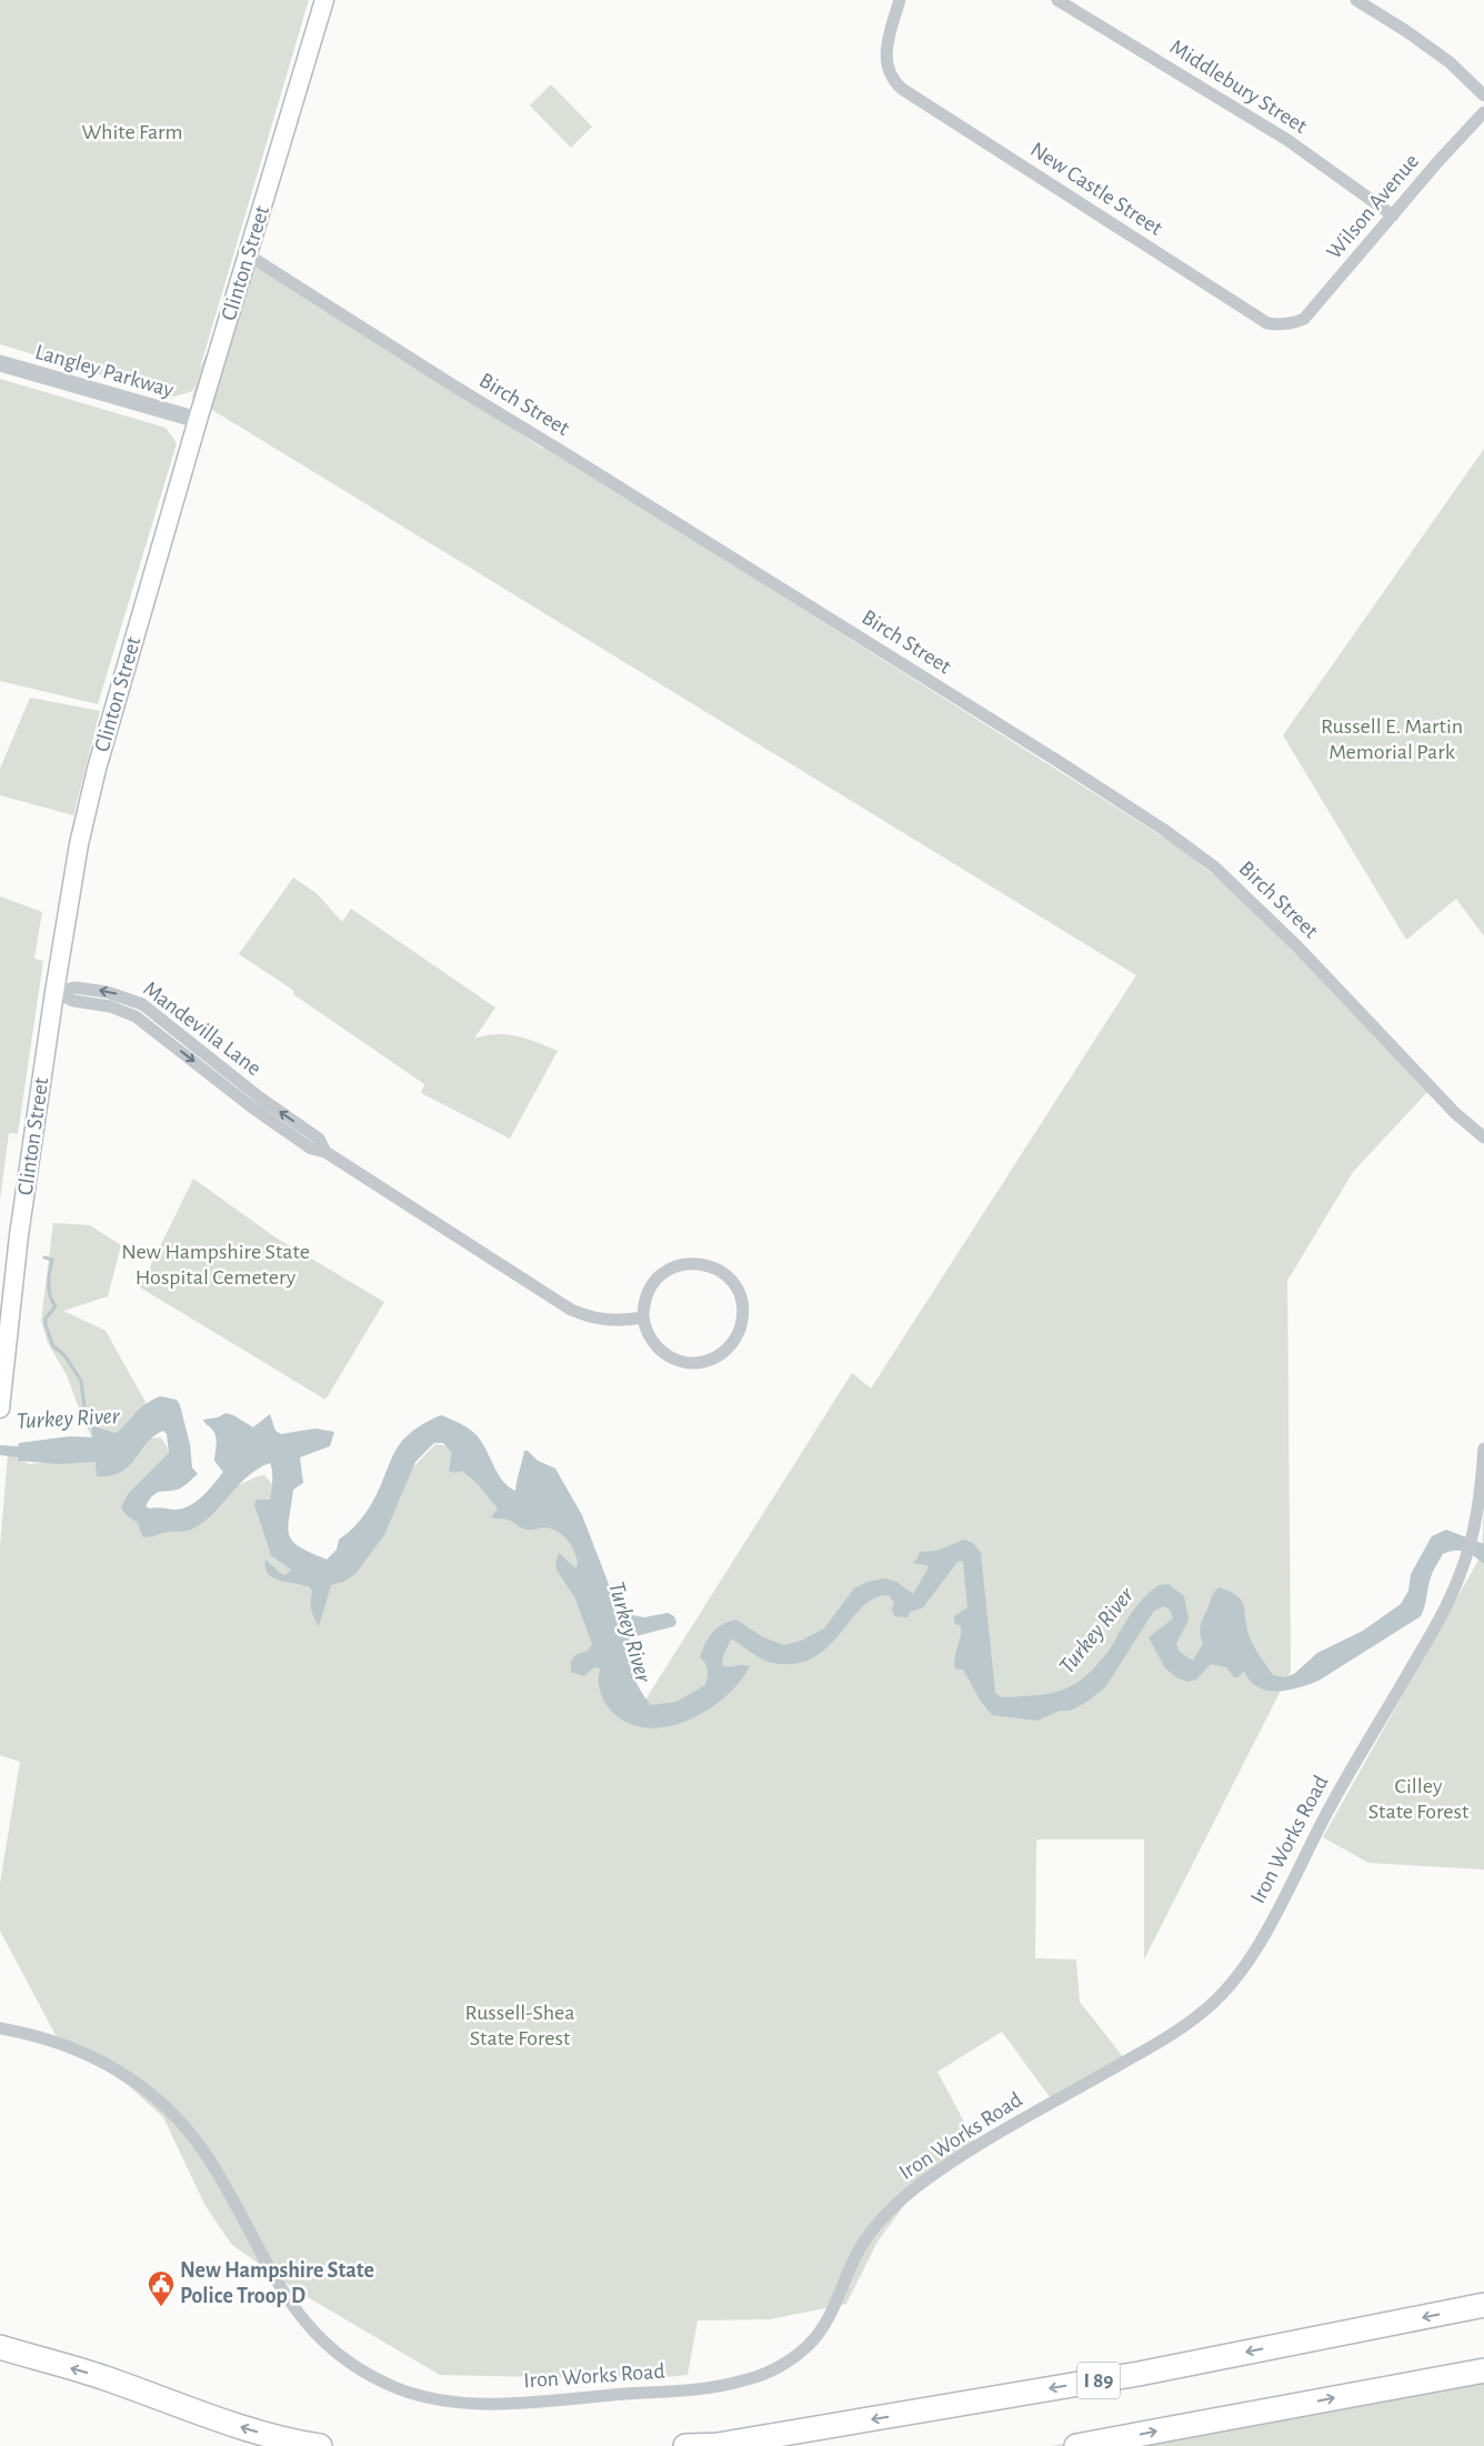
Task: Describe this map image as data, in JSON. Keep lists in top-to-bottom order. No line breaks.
{"streets":{"highway":["I 89"],"main road":["Clinton Street"],"street":["Middlebury Street","New Castle Street","Wilson Avenue","Langley Parkway","Birch Street","Mandevilla Lane","Iron Works Road"]},"crossings":[["Middlebury Street","Wilson Avenue"],["New Castle Street","Wilson Avenue"],["Clinton Street","Langley Parkway"],["Clinton Street","Birch Street"],["Clinton Street","Mandevilla Lane"]],"water":["Turkey River"],"parks":["White Farm","Russell E. Martin Memorial Park","New Hampshire State Hospital Cemetery","Cilley State Forest","Russell-Shea State Forest"],"places":{"public building":["New Hampshire State Police Troop D"]}}
